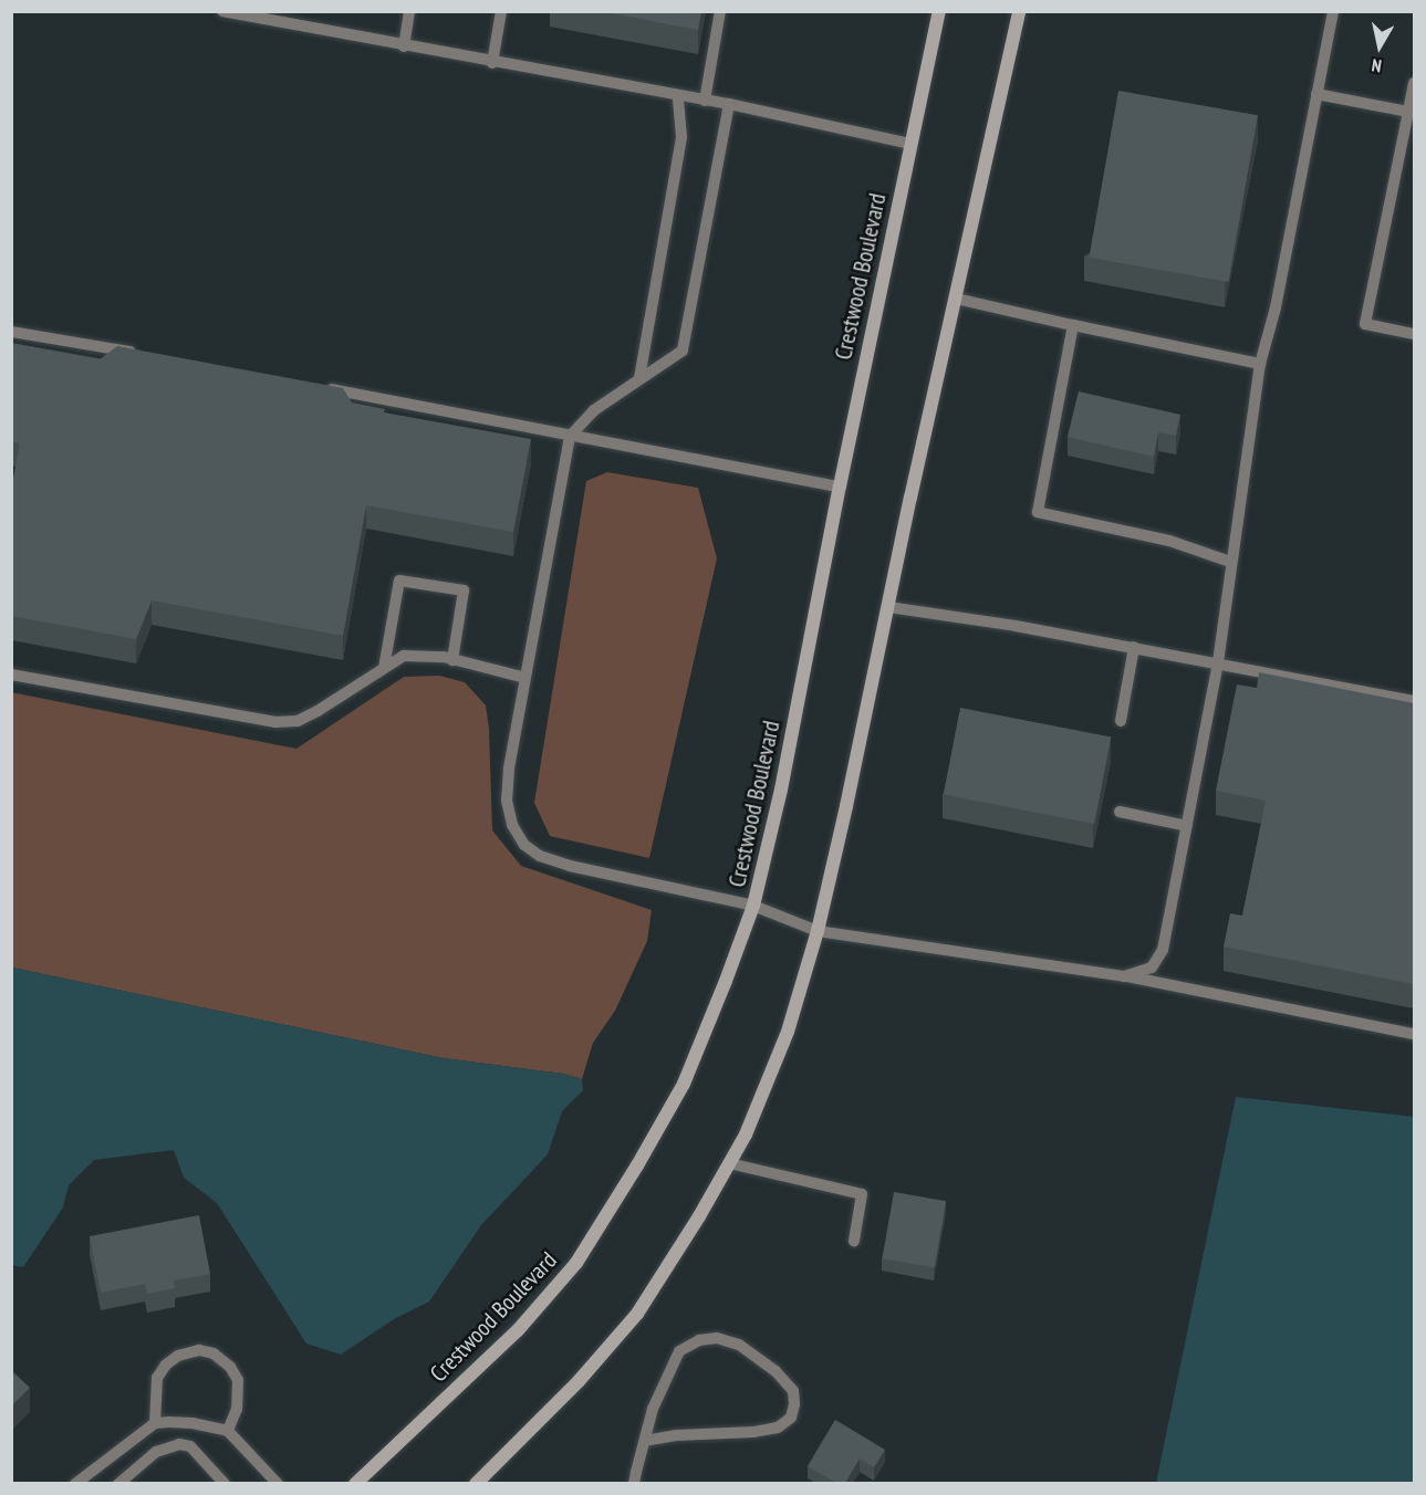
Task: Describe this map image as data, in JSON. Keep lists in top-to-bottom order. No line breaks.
{"streets":{"main road":["Crestwood Boulevard"]},"north":"bottom"}
